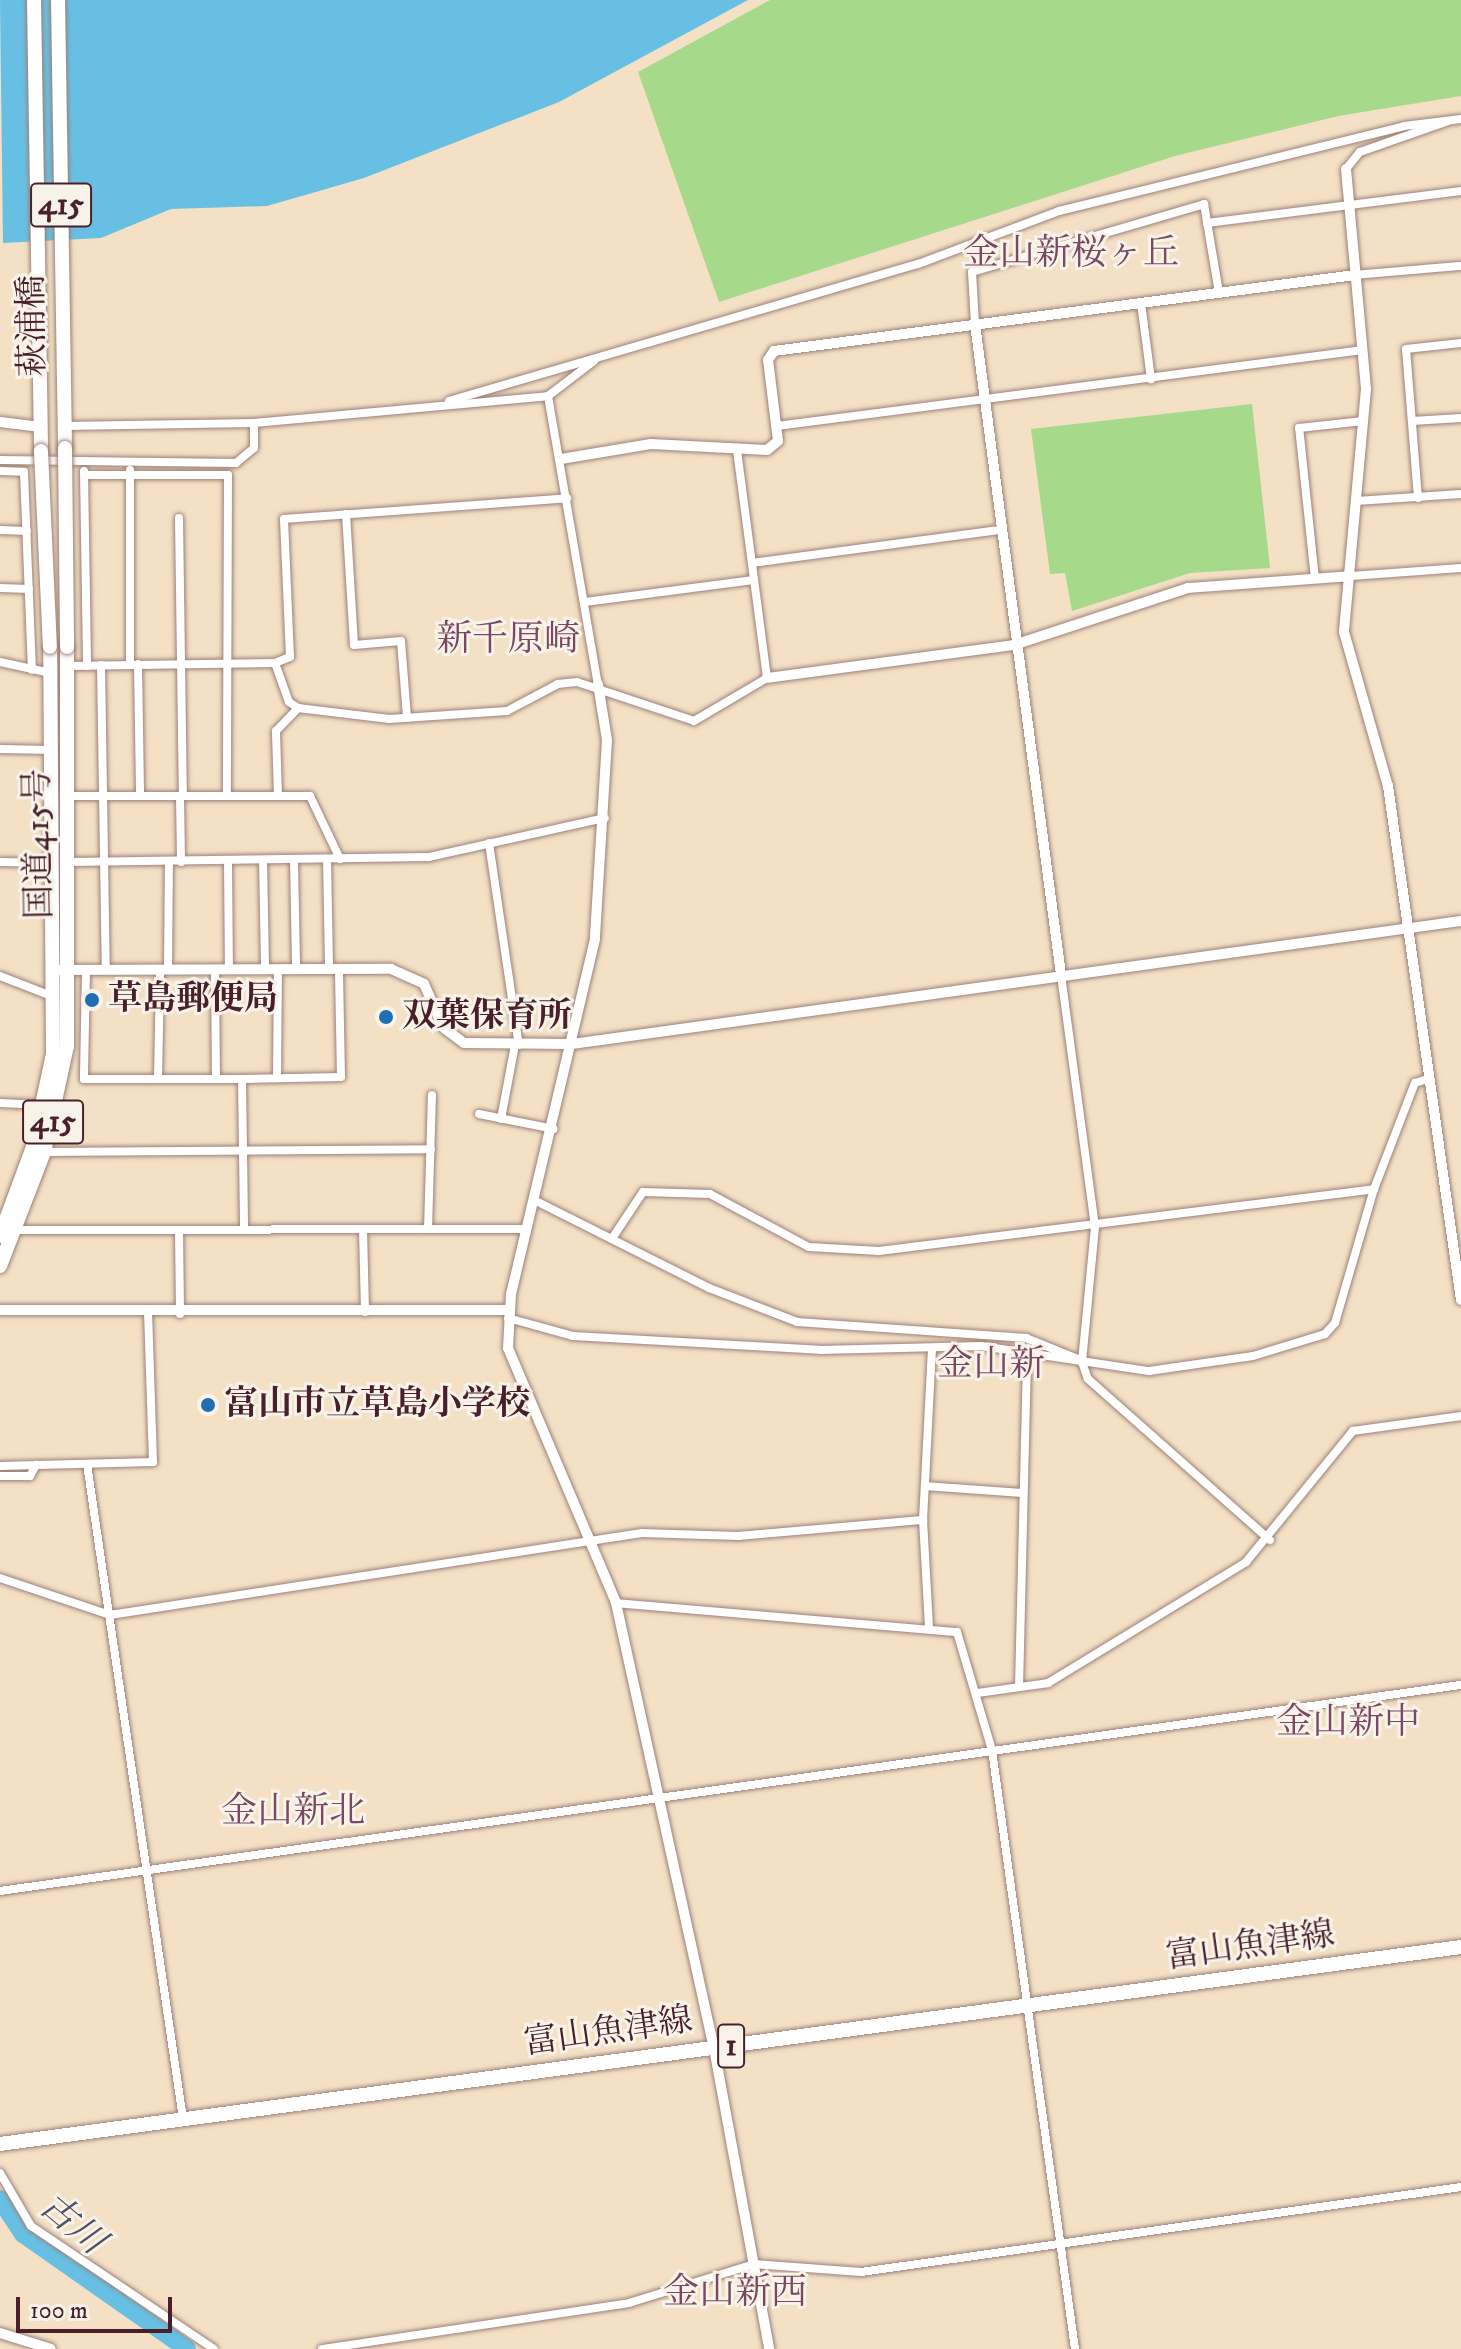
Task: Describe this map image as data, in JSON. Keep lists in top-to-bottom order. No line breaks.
{"streets":{"main road":["415","萩浦橋","国道415号","富山魚津線","1"]},"crossings":[["萩浦橋","国道415号"]],"districts":["金山新桜ヶ丘","新千原崎","金山新","金山新中","金山新北","金山新西"],"water":["古川"],"places":["草島郵便局","双葉保育所","富山市立草島小学校"],"scale_bar":"100 m"}
